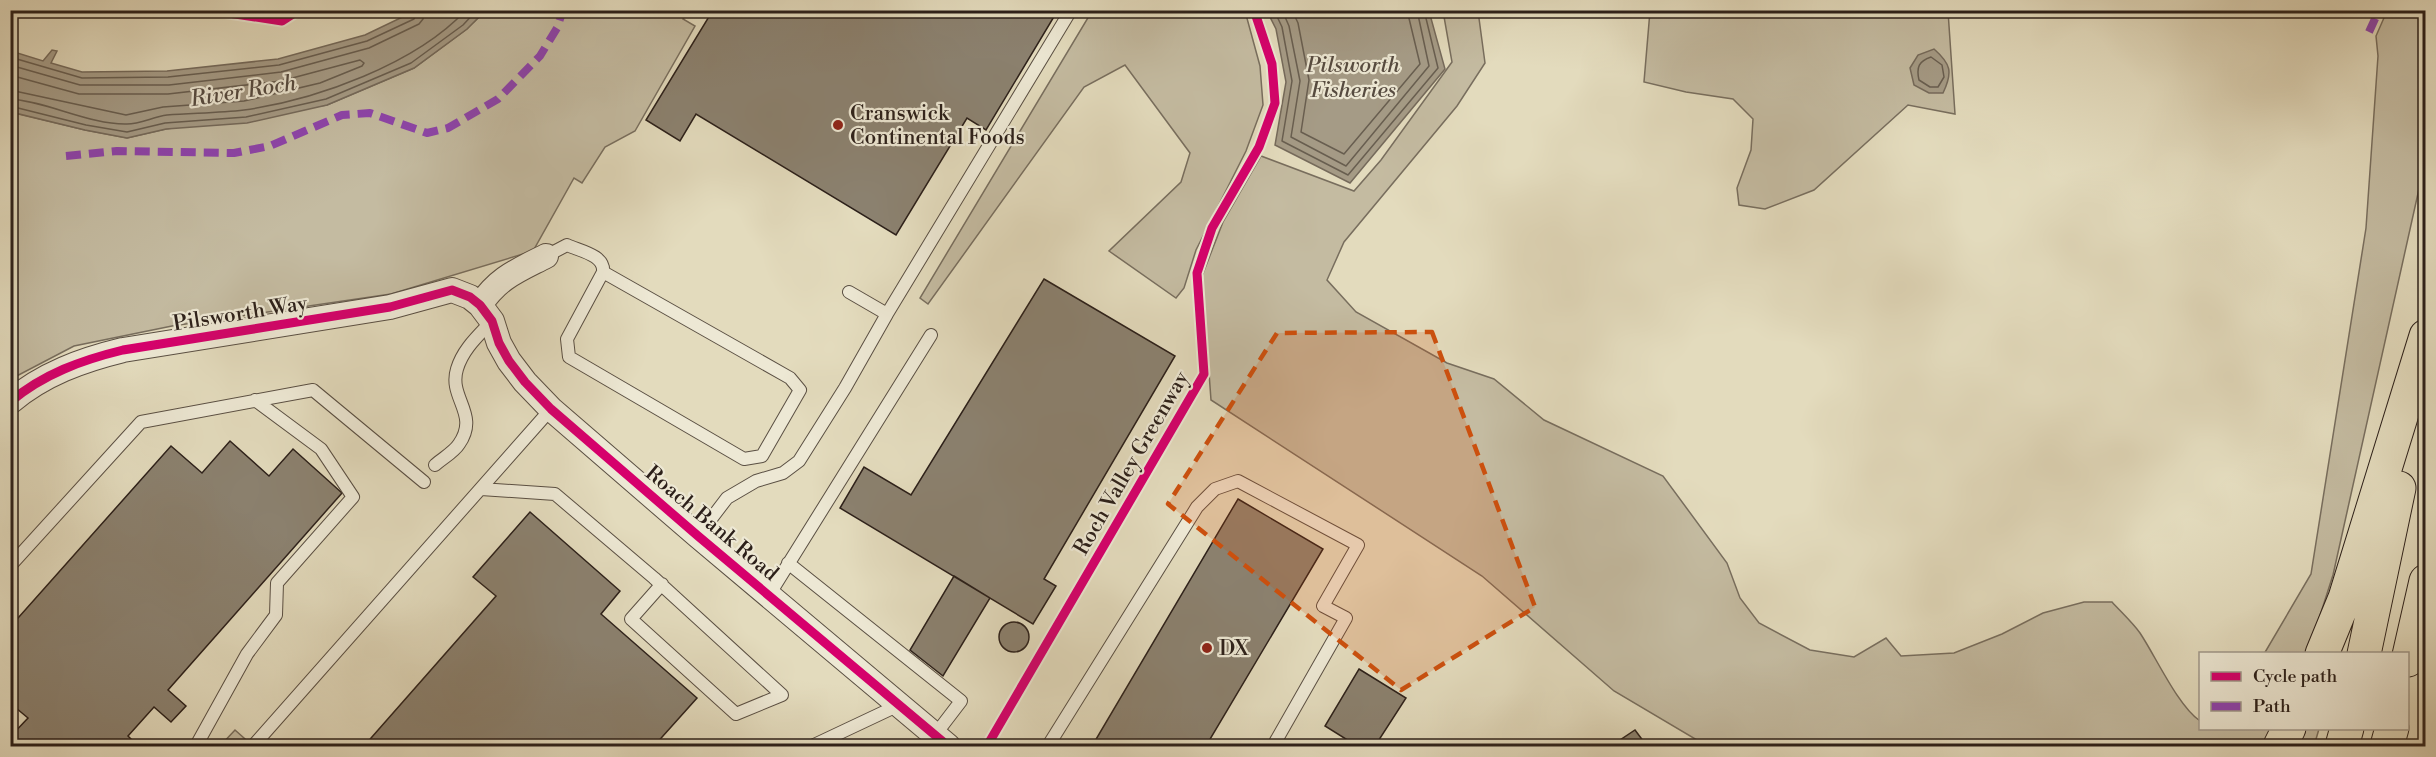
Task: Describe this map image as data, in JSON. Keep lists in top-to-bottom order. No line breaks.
{"streets":{"street":["Pilsworth Way","Roach Bank Road"],"cycle path":["Roch Valley Greenway"]},"crossings":[["Pilsworth Way","Roach Bank Road"]],"water":["Pilsworth Fisheries","River Roch"],"places":["Cranswick Continental Foods","DX"],"legend":["Cycle path","Path"]}
